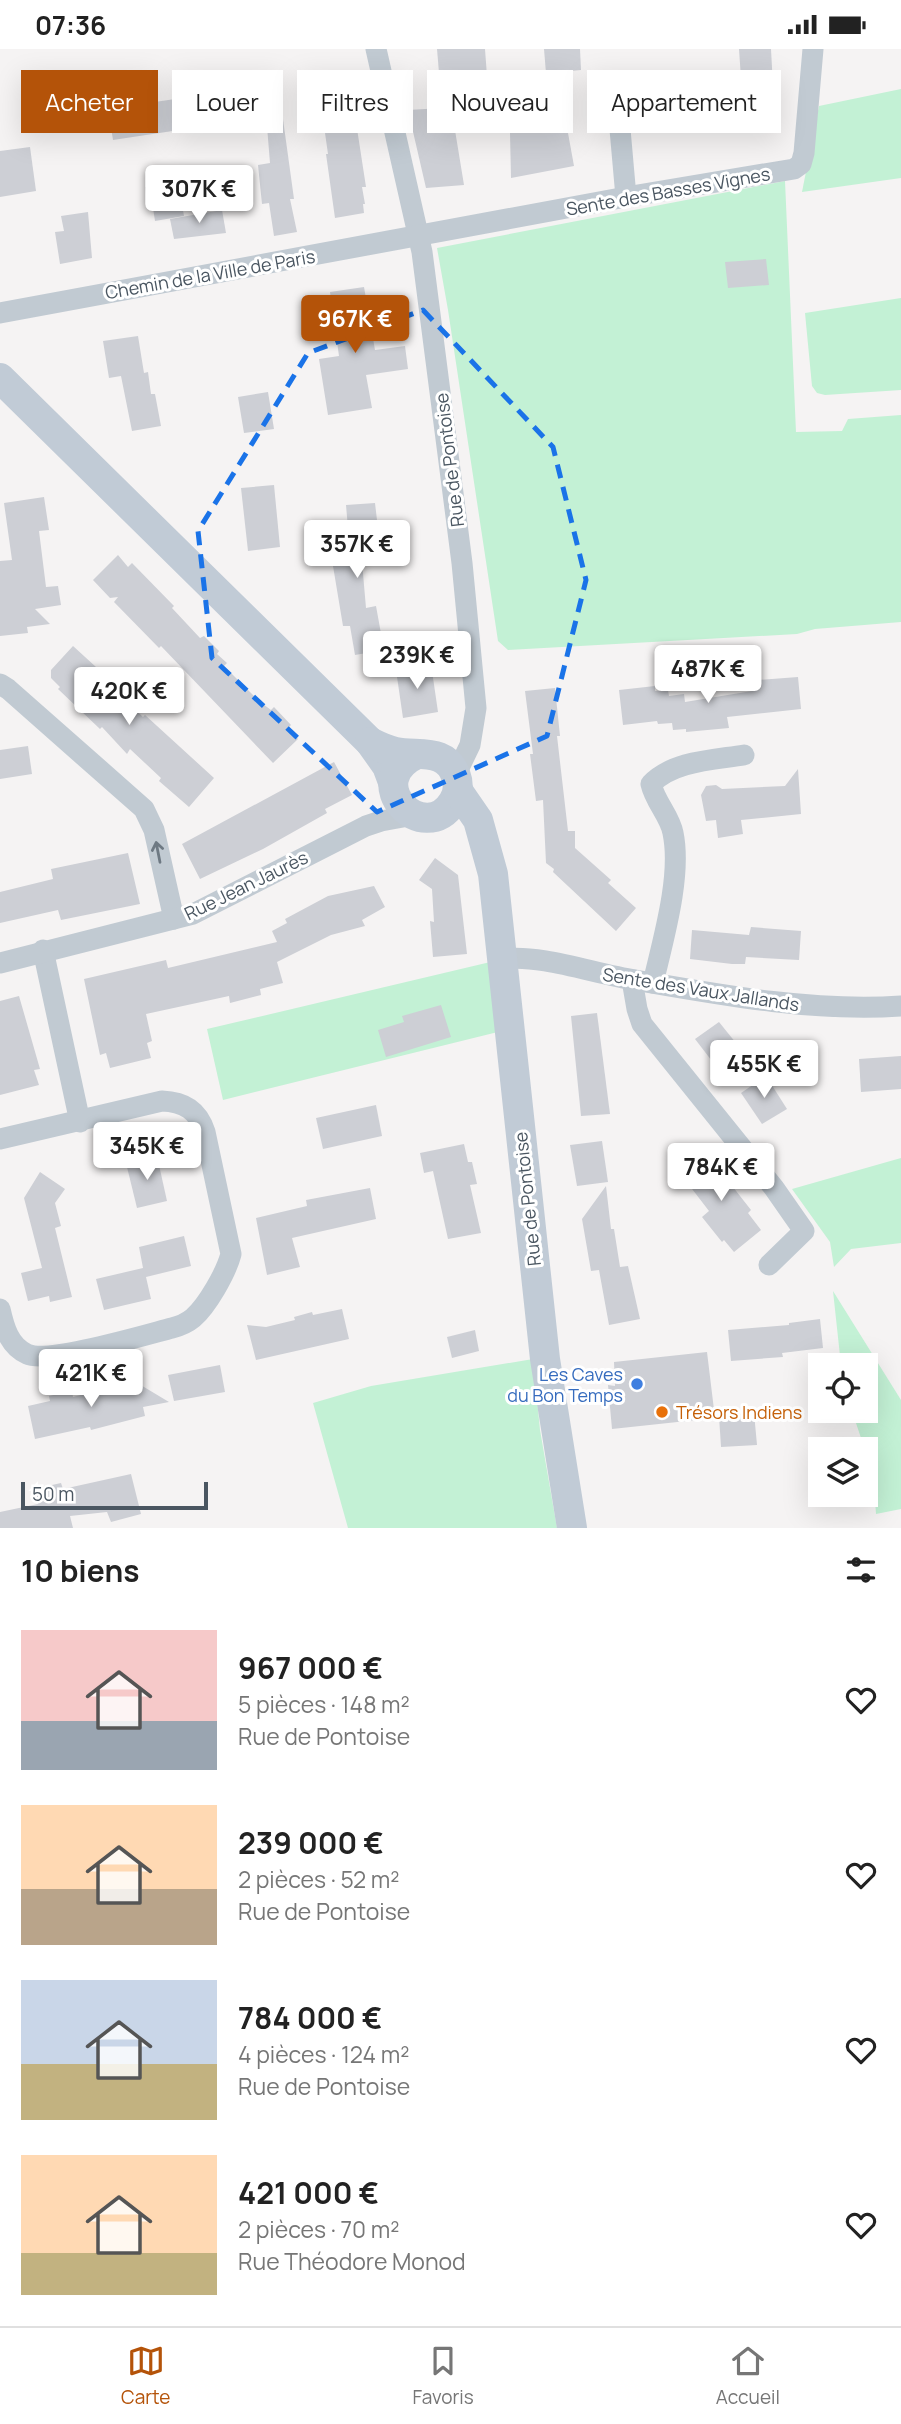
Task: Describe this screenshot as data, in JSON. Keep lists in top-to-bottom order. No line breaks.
{"streets":{"main road":["Rue de Pontoise"],"street":["Sente des Basses Vignes","Chemin de la Ville de Paris","Rue Jean Jaurès","Sente des Vaux Jallands"]},"crossings":[["Sente des Basses Vignes","Chemin de la Ville de Paris"],["Sente des Basses Vignes","Rue de Pontoise"],["Chemin de la Ville de Paris","Rue de Pontoise"],["Rue de Pontoise","Rue Jean Jaurès"],["Rue de Pontoise","Sente des Vaux Jallands"]],"places":["Les Caves du Bon Temps","Trésors Indiens"],"scale_bar":"50 m","page":{"status":"07:36","chip":["Acheter","Louer","Filtres","Nouveau","Appartement"],"price":["307K €","967K €","357K €","239K €","487K €","420K €","455K €","345K €","784K €","421K €"],"scale":"50 m","heading":"10 biens","list":[{"name":"967 000 €","note":"5 pièces · 148 m² · Rue de Pontoise"},{"name":"239 000 €","note":"2 pièces · 52 m² · Rue de Pontoise"},{"name":"784 000 €","note":"4 pièces · 124 m² · Rue de Pontoise"},{"name":"421 000 €","note":"2 pièces · 70 m² · Rue Théodore Monod"}],"tabs":["Carte","Favoris","Accueil"]}}
